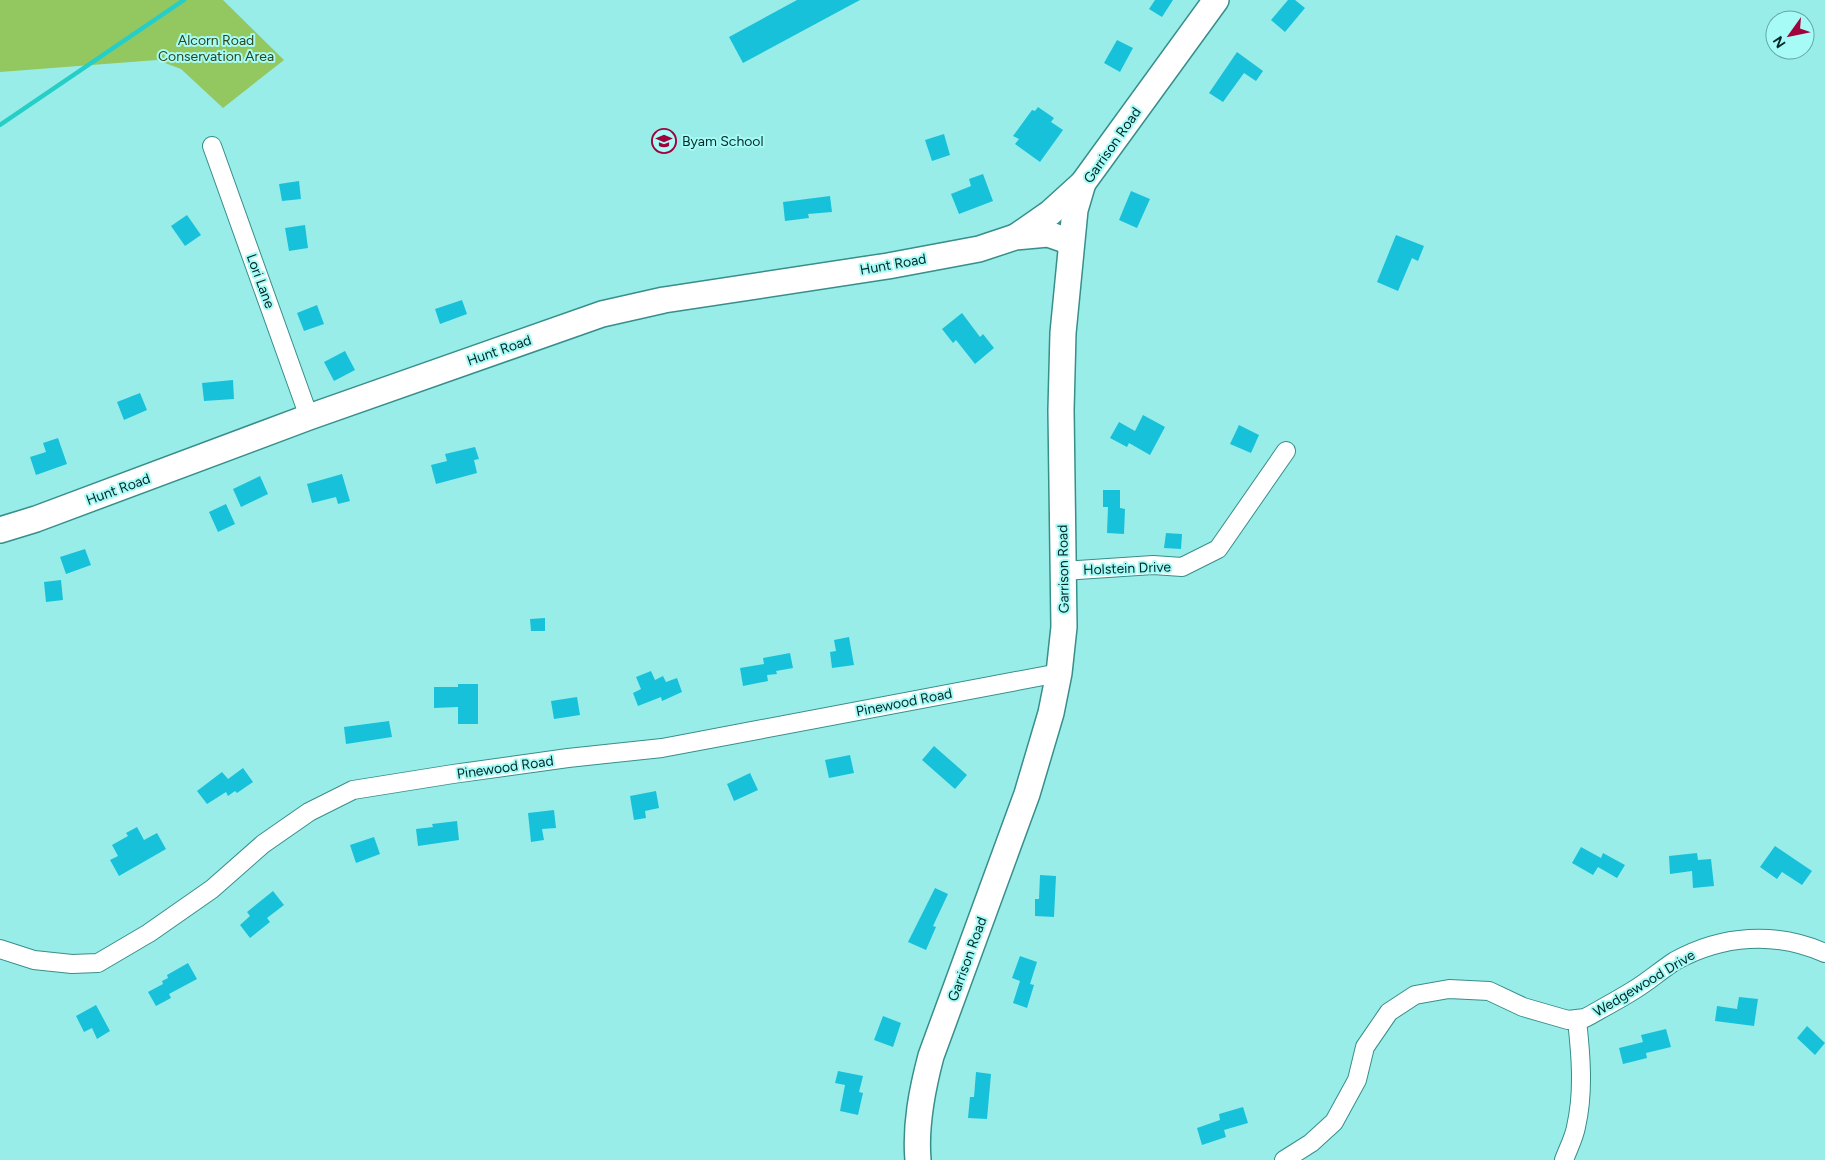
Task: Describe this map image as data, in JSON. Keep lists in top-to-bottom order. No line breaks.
{"streets":{"street":["Garrison Road","Hunt Road","Lori Lane","Holstein Drive","Pinewood Road","Wedgewood Drive"]},"crossings":[["Garrison Road","Hunt Road"],["Garrison Road","Holstein Drive"],["Garrison Road","Pinewood Road"],["Hunt Road","Lori Lane"]],"parks":["Alcorn Road Conservation Area"],"places":{"school or university":["Byam School"]},"north":"bottom left"}
